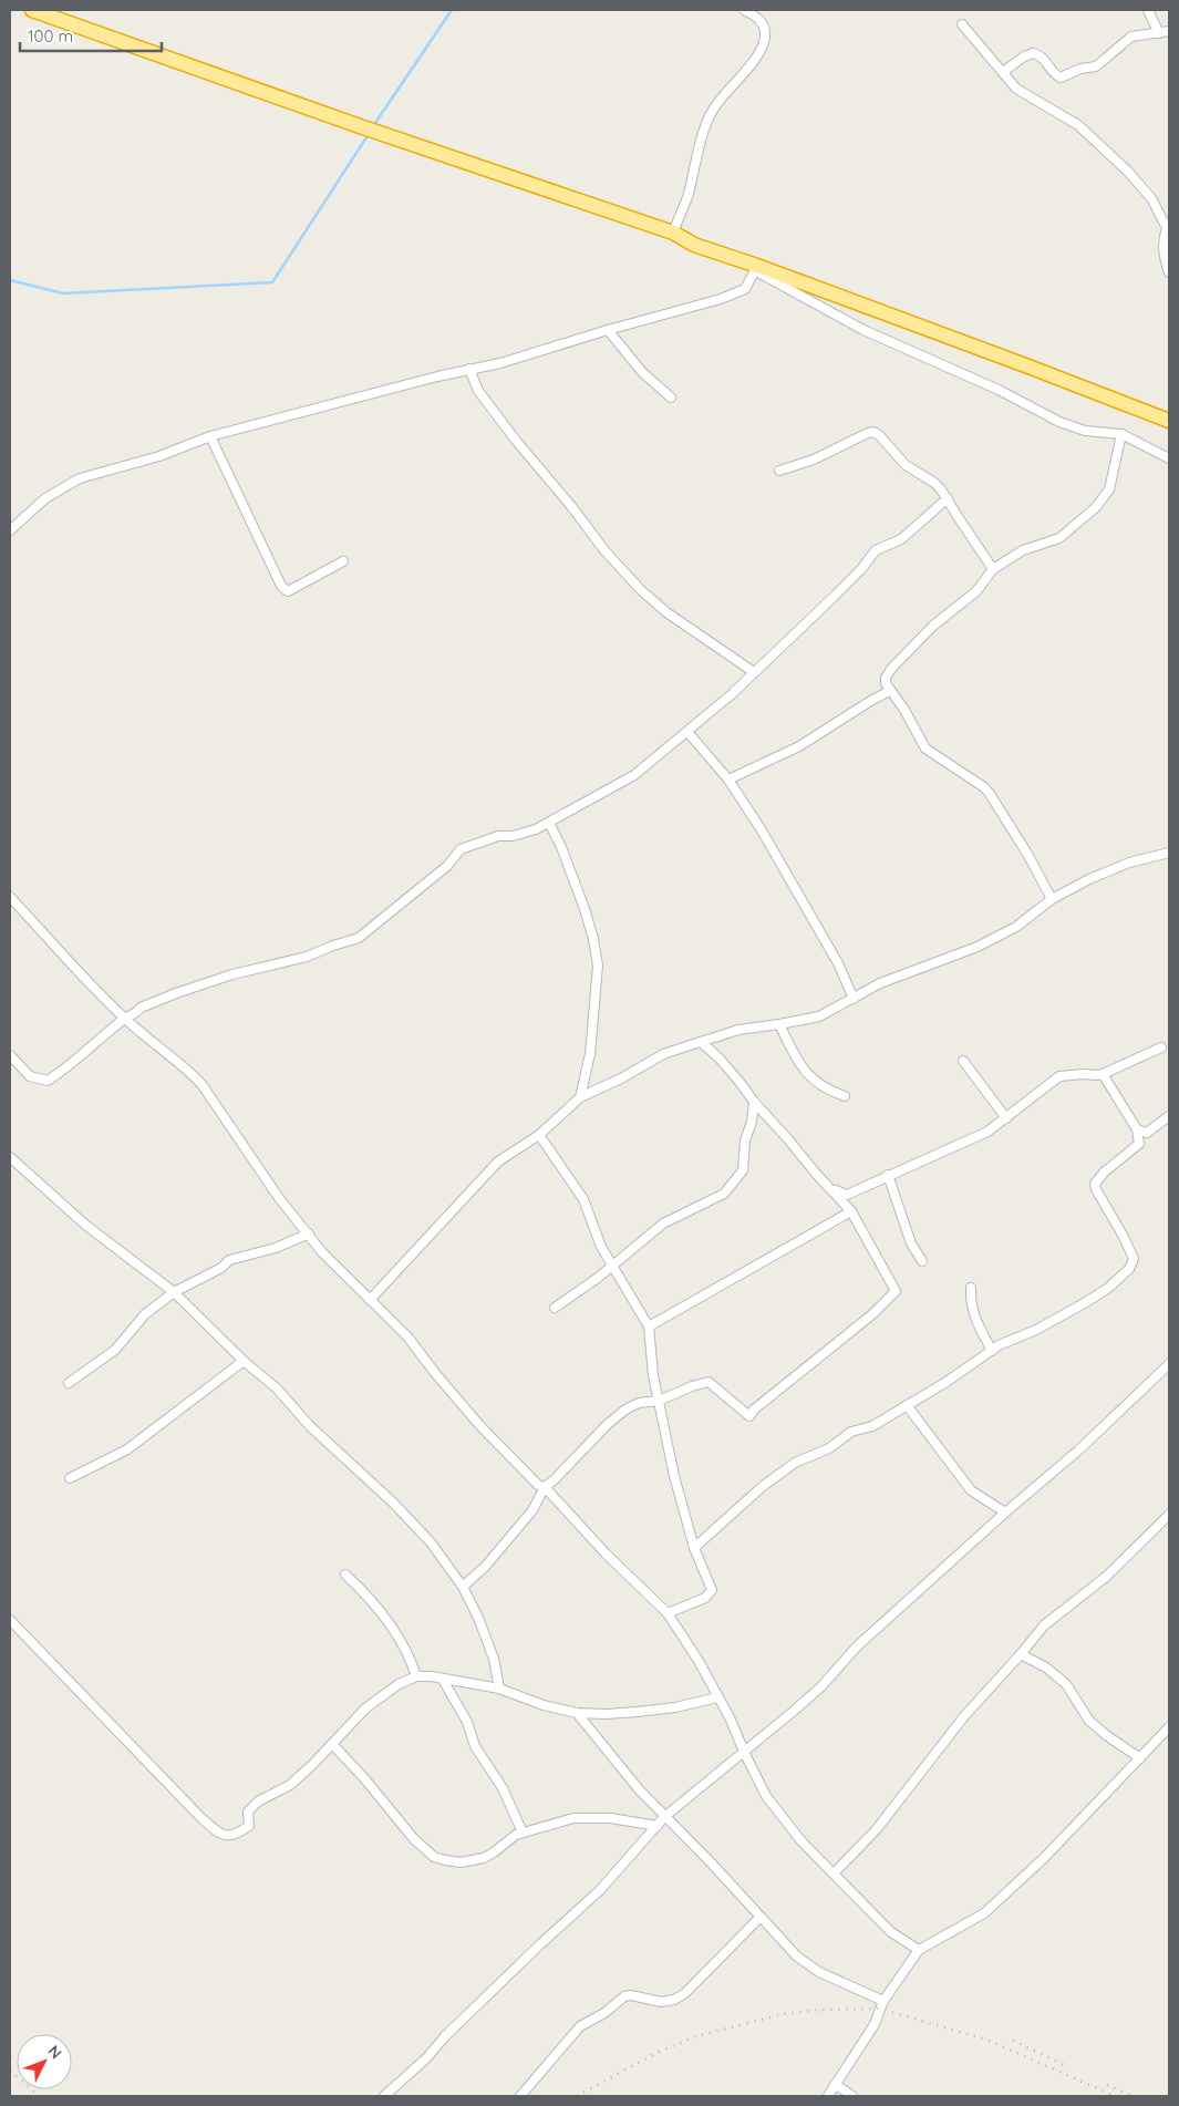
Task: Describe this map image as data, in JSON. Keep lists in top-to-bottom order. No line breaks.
{"scale_bar":"100 m","north":"top right"}
